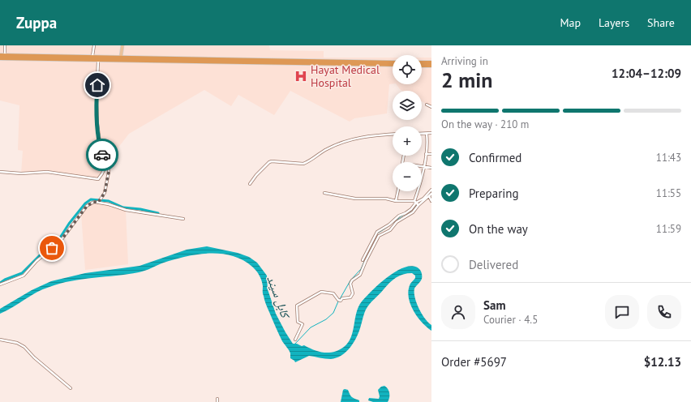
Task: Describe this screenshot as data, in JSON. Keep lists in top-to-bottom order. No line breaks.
{"water":["کابل سيند"],"places":{"hospital":["Hayat Medical Hospital"]},"page":{"header":"Zuppa","nav":["Map","Layers","Share"],"heading":["2 min","Arriving in","12:04–12:09"],"panel":["Sam","Courier · 4.5","Order #5697","$12.13"],"map_buttons":["+","−"],"bar":"On the way · 210 m","list":[["Confirmed","11:43"],["Preparing","11:55"],["On the way","11:59"],"Delivered"]}}
